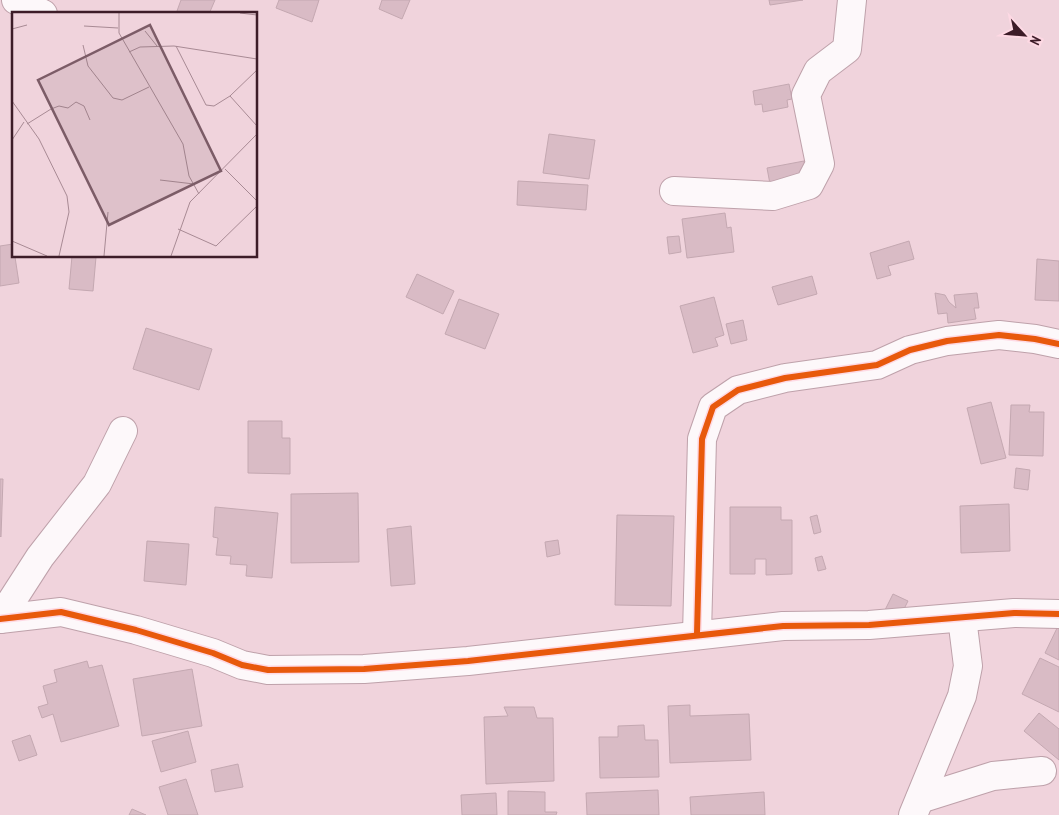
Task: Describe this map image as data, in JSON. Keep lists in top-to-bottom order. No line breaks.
{"north":"bottom right"}
